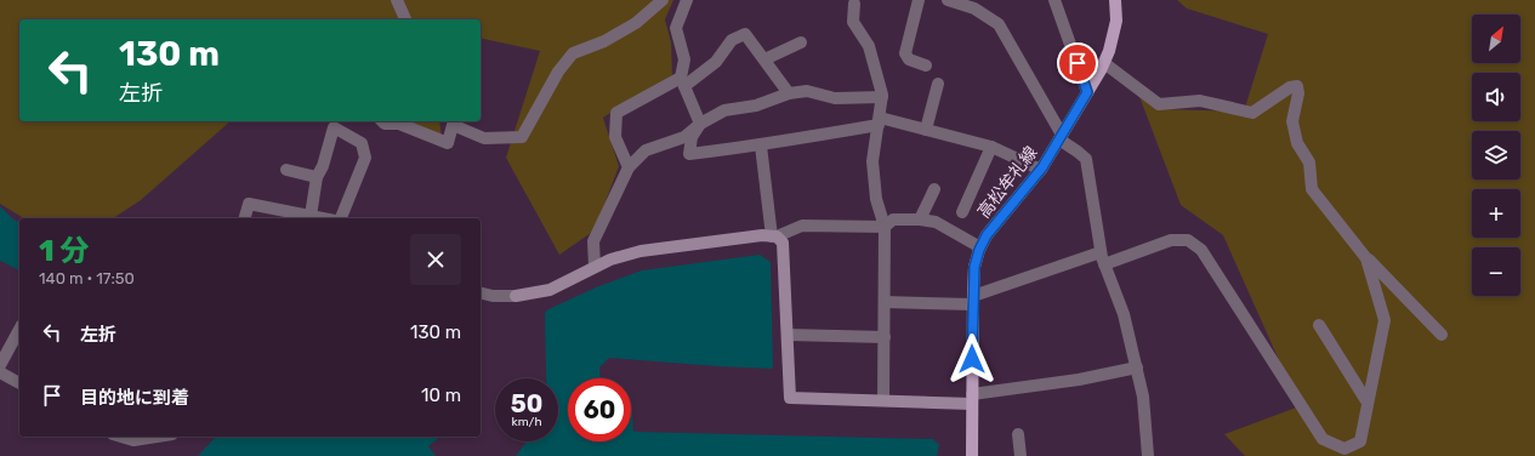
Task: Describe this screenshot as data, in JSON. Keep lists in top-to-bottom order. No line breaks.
{"streets":{"main road":["高松牟礼線"]},"north":"top right","page":{"map_buttons":["+","−"],"turn":["130 m","左折"],"heading":["1 分","140 m · 17:50"],"list":[{"name":"左折","value":"130 m"},{"name":"目的地に到着","value":"10 m"}],"speed":"50 km/h","limit":"60"}}
